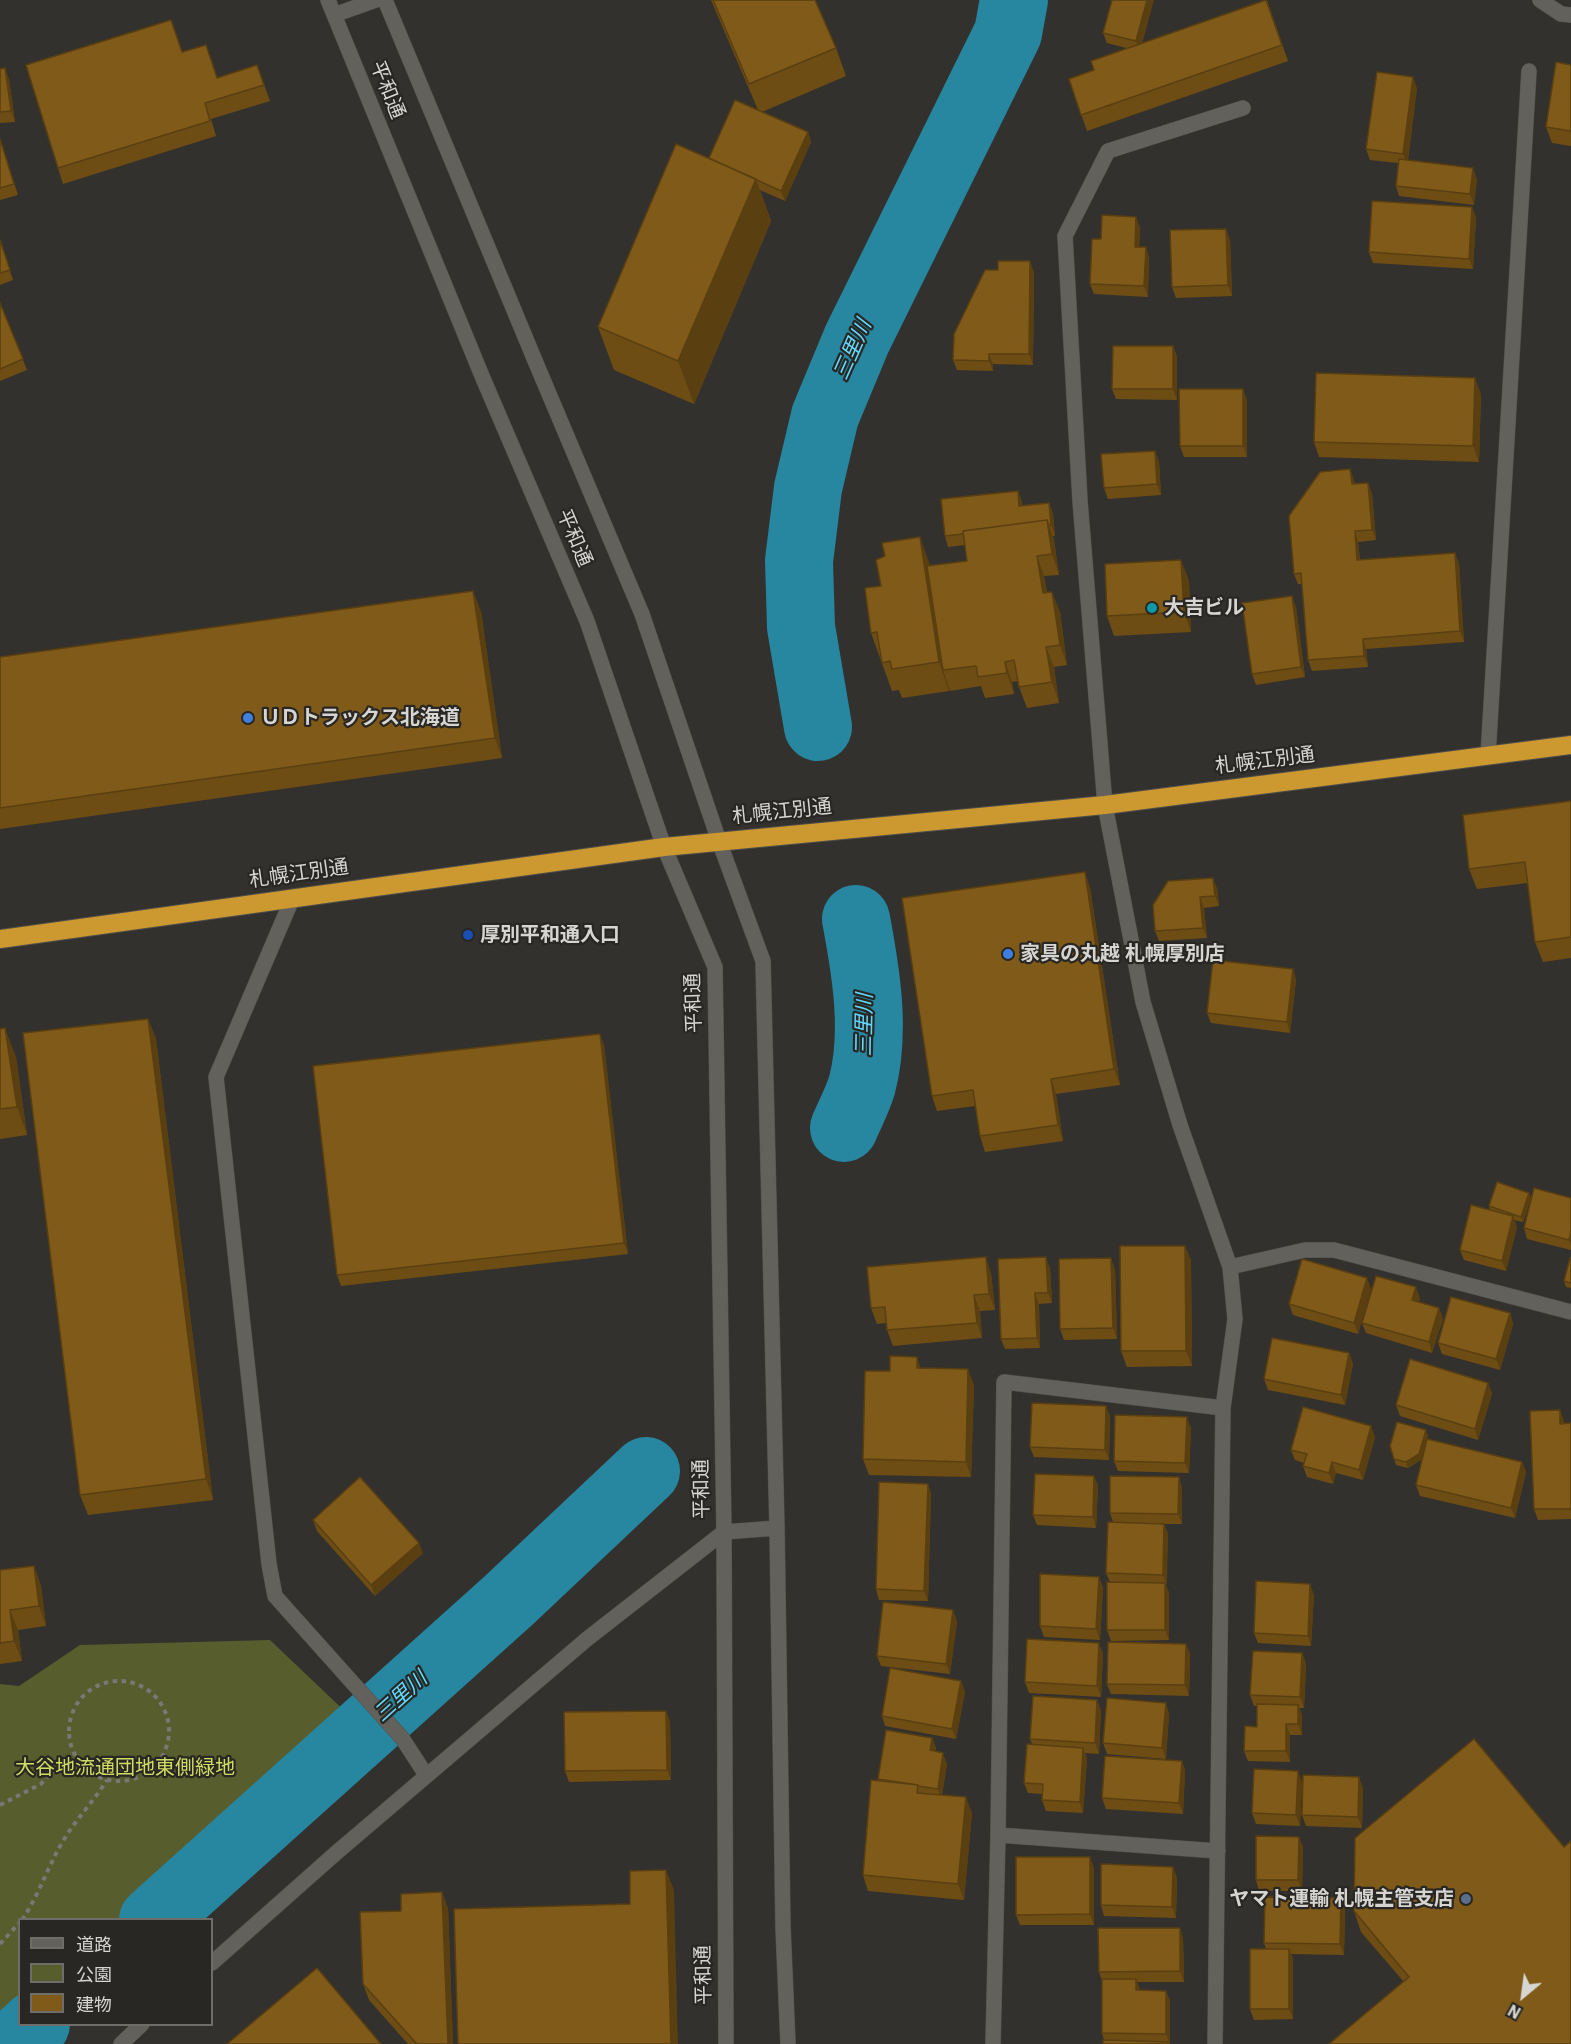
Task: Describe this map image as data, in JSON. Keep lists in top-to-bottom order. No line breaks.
{"streets":{"highway":["札幌江別通"],"street":["平和通"]},"crossings":[["平和通","札幌江別通"]],"water":["三里川"],"parks":["大谷地流通団地東側緑地"],"places":["大吉ビル","ＵＤトラックス北海道","厚別平和通入口","家具の丸越 札幌厚別店","ヤマト運輸 札幌主管支店"],"legend":["道路","公園","建物"],"north":"bottom left"}
